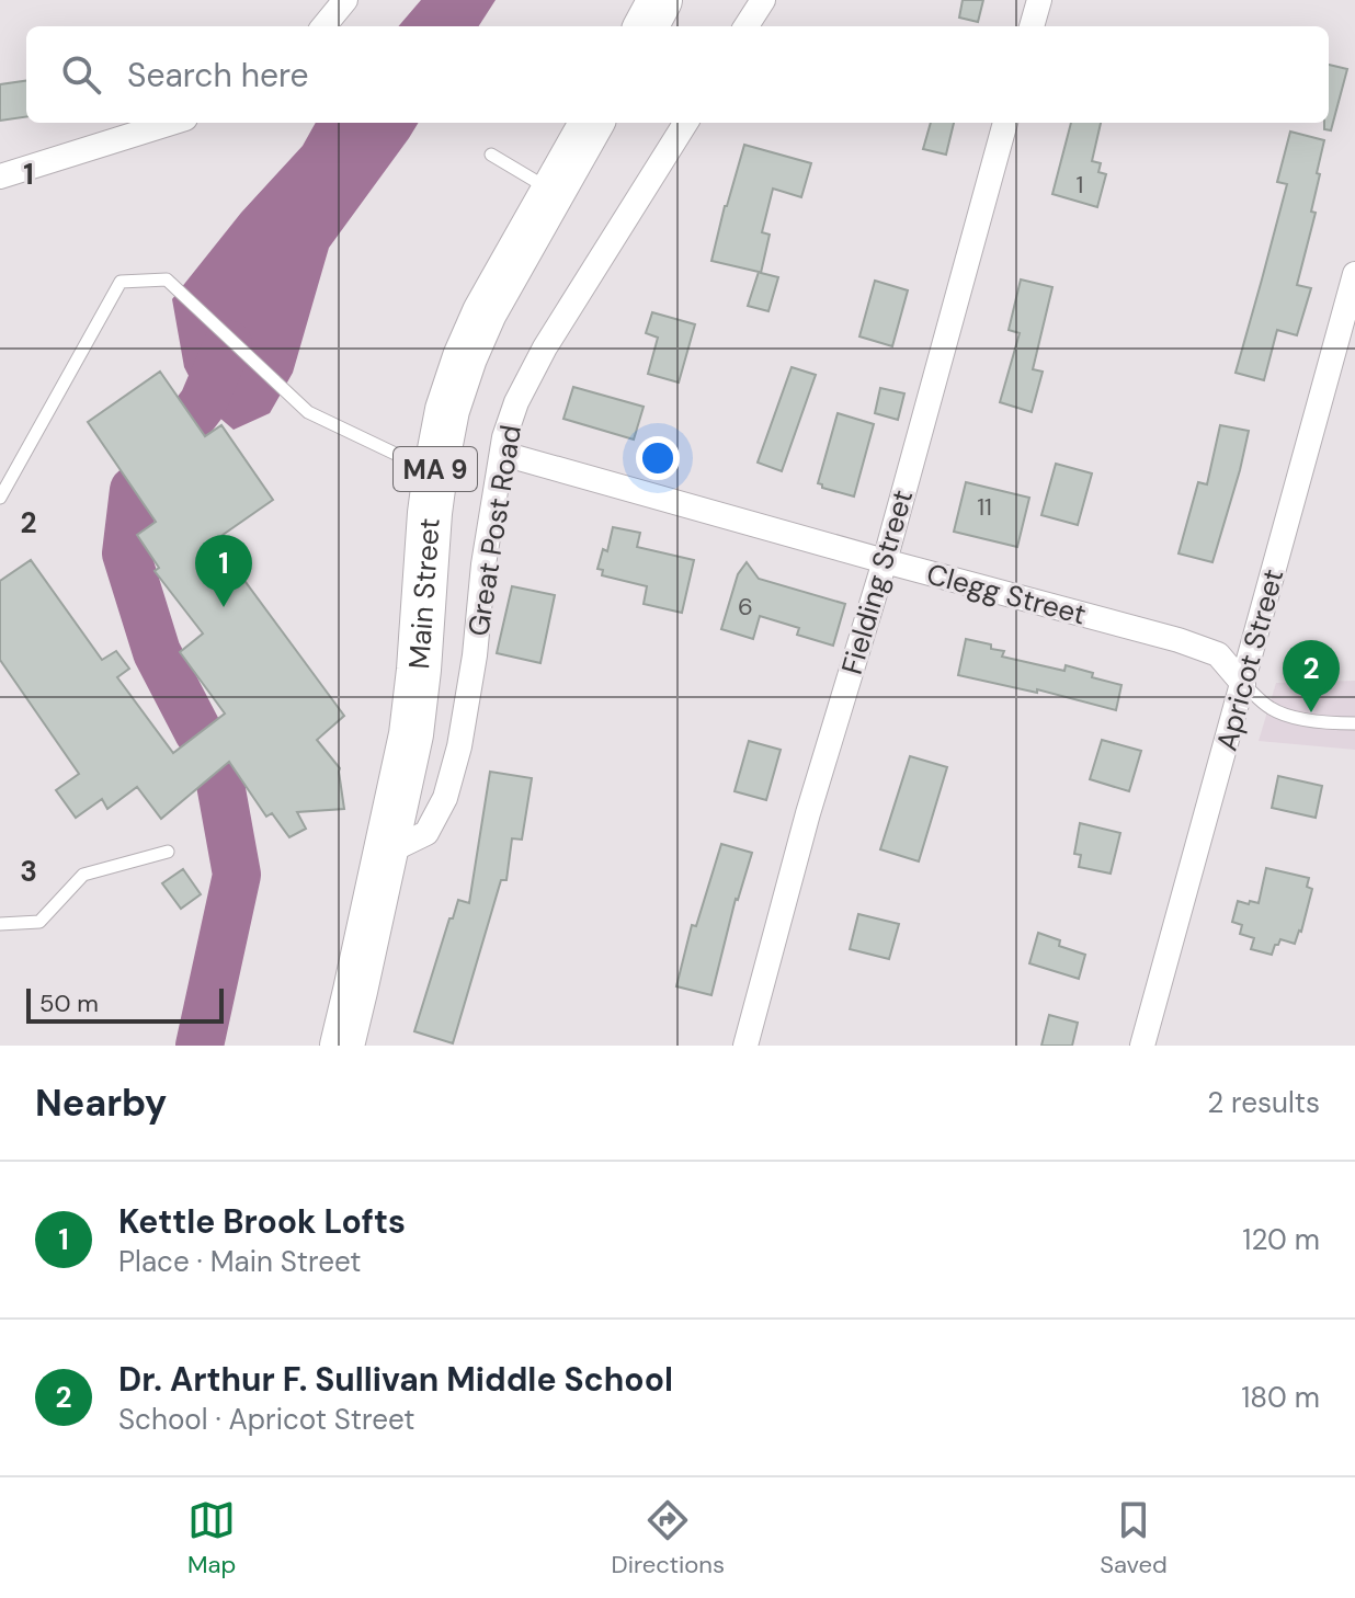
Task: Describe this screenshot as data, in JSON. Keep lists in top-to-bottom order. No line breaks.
{"streets":{"highway":["MA 9","Main Street"],"street":["Great Post Road","Fielding Street","Clegg Street","Apricot Street"]},"crossings":[["Great Post Road","Main Street"],["Great Post Road","Clegg Street"],["Fielding Street","Clegg Street"],["Clegg Street","Apricot Street"]],"house_numbers":["1","11","6"],"scale_bar":"50 m","page":{"search":"Search here","pins":["1","2"],"scale":"50 m","heading":["Nearby","2 results"],"list":[{"mark":"1","name":"Kettle Brook Lofts","note":"Place · Main Street","value":"120 m"},{"mark":"2","name":"Dr. Arthur F. Sullivan Middle School","note":"School · Apricot Street","value":"180 m"}],"nav":["Map","Directions","Saved"]},"grid":{"rows":["1","2","3"]}}
